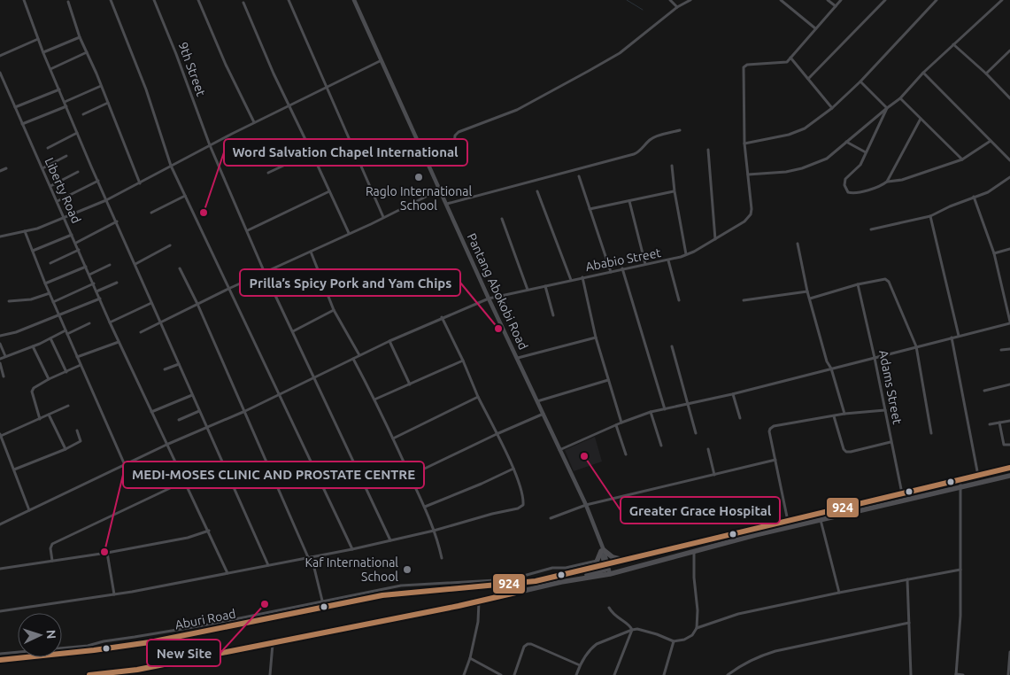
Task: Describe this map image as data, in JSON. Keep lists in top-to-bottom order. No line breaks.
{"streets":{"highway":["Aburi Road"],"street":["9th Street","Liberty Road","Ababio Street","Pantang Abokobi Road","Adams Street"]},"crossings":[["9th Street","Ababio Street"],["Liberty Road","Ababio Street"],["Ababio Street","Pantang Abokobi Road"],["Pantang Abokobi Road","Aburi Road"],["Adams Street","Aburi Road"]],"places":["Raglo International School","Word Salvation Chapel International","Prilla’s Spicy Pork and Yam Chips","Greater Grace Hospital","MEDI-MOSES CLINIC AND PROSTATE CENTRE","Kaf International School","New Site"],"lines":["transit line 924"],"north":"right"}
